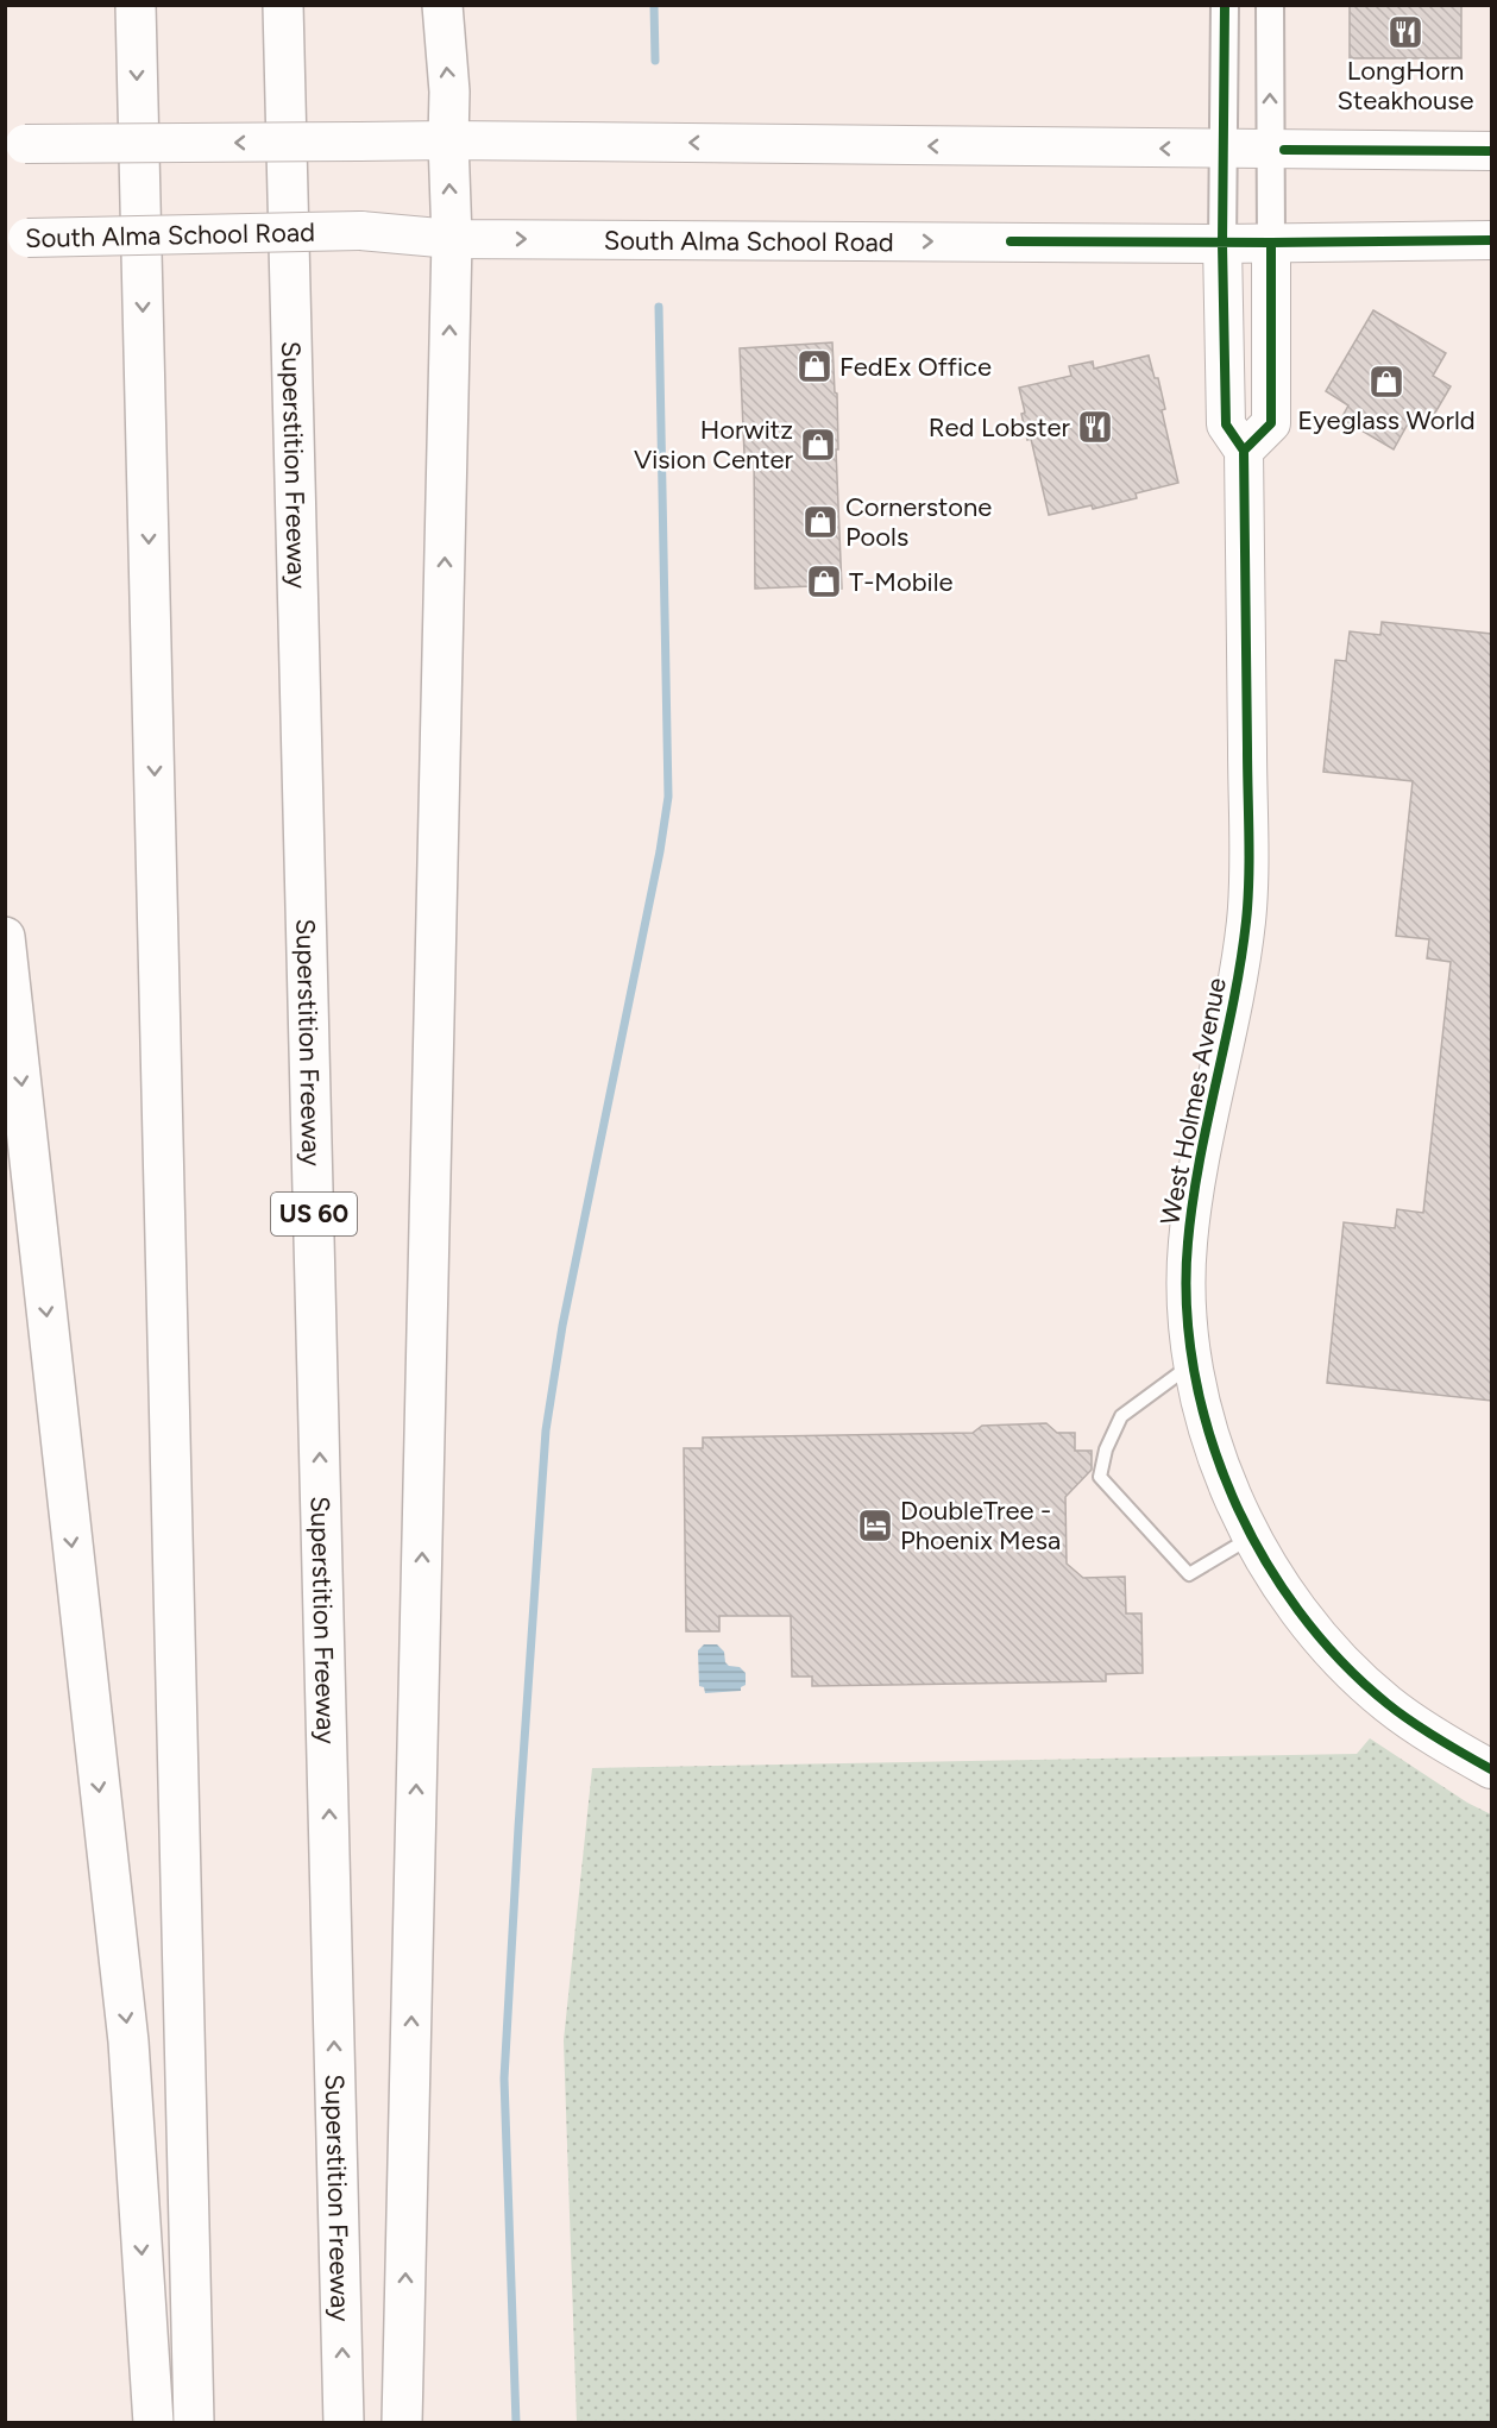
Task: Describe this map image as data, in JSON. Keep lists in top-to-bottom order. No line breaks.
{"streets":{"highway":["Superstition Freeway","US 60"],"main road":["South Alma School Road","West Holmes Avenue"]},"crossings":[["South Alma School Road","West Holmes Avenue"]],"places":{"restaurant":["LongHorn Steakhouse","Red Lobster"],"shop":["FedEx Office","Eyeglass World","Horwitz Vision Center","Cornerstone Pools","T-Mobile"],"hotel":["DoubleTree - Phoenix Mesa"]}}
